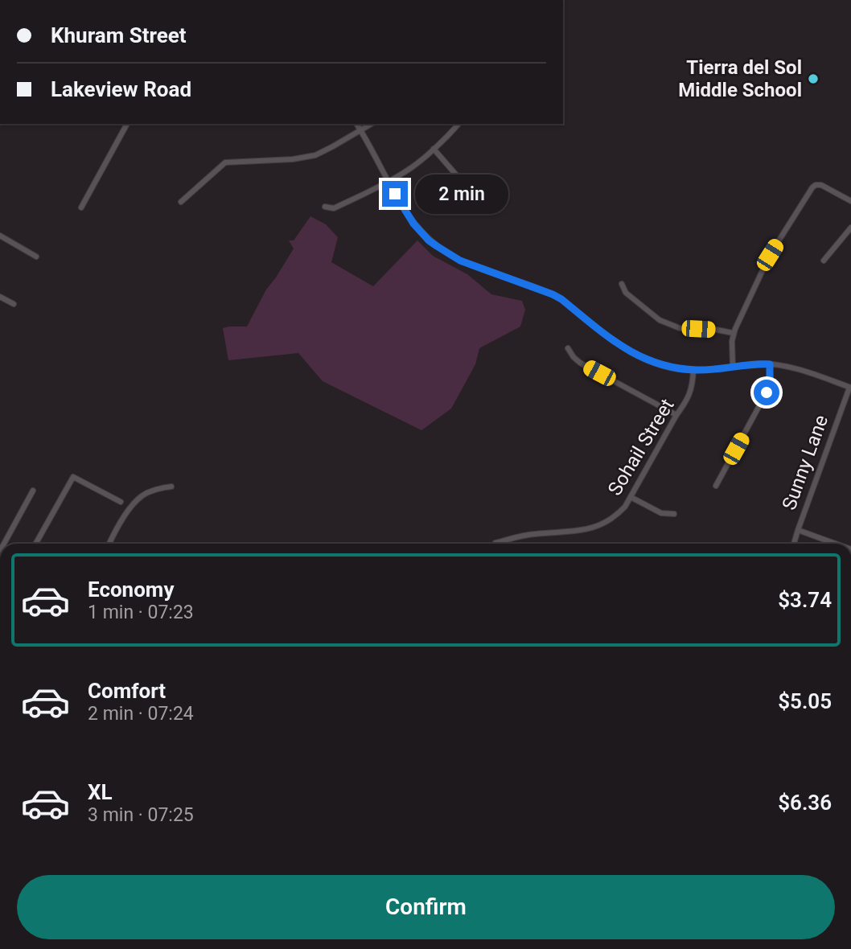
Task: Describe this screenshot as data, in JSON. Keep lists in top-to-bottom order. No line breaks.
{"streets":{"street":["Sohail Street","Sunny Lane"]},"places":["Tierra del Sol Middle School"],"page":{"banner":["Khuram Street","Lakeview Road"],"bubble":"2 min","list":[{"name":"Economy","note":"1 min · 07:23","value":"$3.74"},{"name":"Comfort","note":"2 min · 07:24","value":"$5.05"},{"name":"XL","note":"3 min · 07:25","value":"$6.36"}],"buttons":"Confirm"}}
